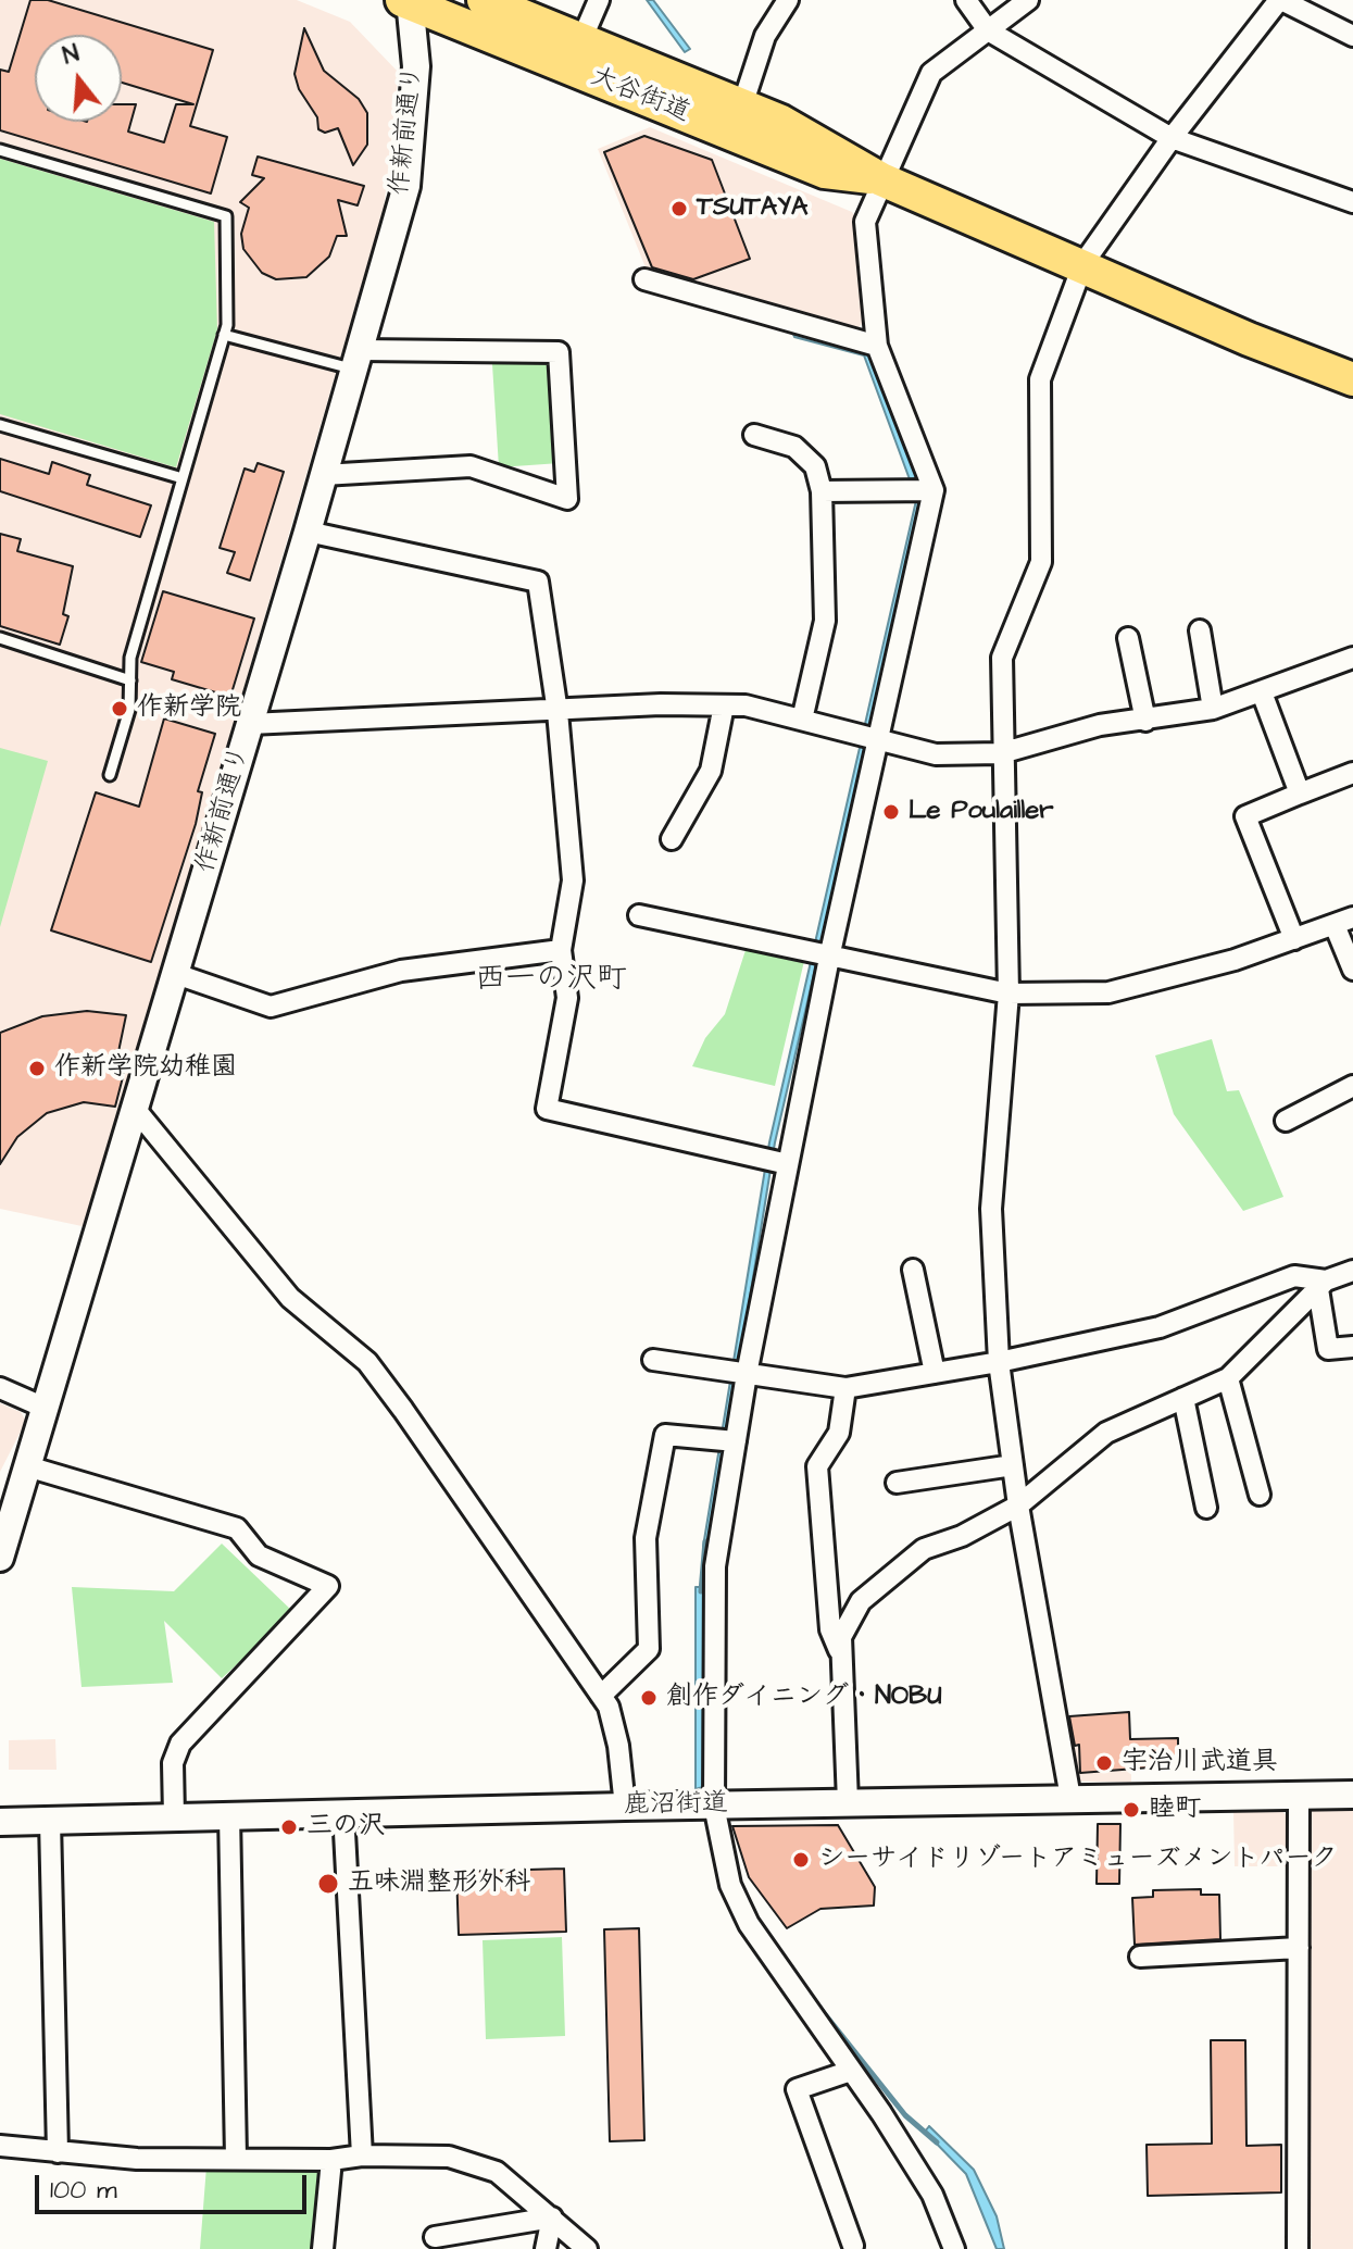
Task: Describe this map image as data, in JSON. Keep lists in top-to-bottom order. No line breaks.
{"streets":{"main road":["大谷街道"],"street":["作新前通り","鹿沼街道"]},"crossings":[["大谷街道","作新前通り"]],"districts":["西一の沢町"],"places":["TSUTAYA","作新学院","Le Poulailler","作新学院幼稚園","創作ダイニング・NOBU","宇治川武道具","睦町","三の沢","シーサイドリゾートアミューズメントパーク","五味淵整形外科"],"scale_bar":"100 m","north":"top"}
